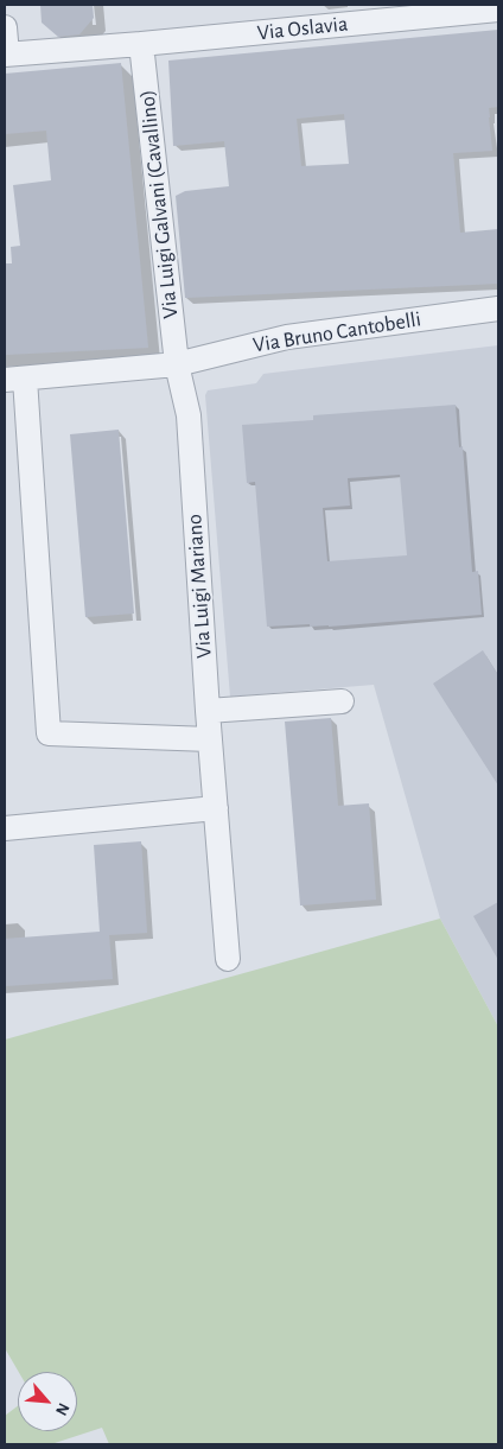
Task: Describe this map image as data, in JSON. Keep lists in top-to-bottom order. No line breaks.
{"streets":{"street":["Via Oslavia","Via Luigi Galvani (Cavallino)","Via Bruno Cantobelli","Via Luigi Mariano"]},"crossings":[["Via Oslavia","Via Luigi Galvani (Cavallino)"],["Via Luigi Galvani (Cavallino)","Via Bruno Cantobelli"],["Via Luigi Galvani (Cavallino)","Via Luigi Mariano"],["Via Bruno Cantobelli","Via Luigi Mariano"]],"north":"bottom right"}
